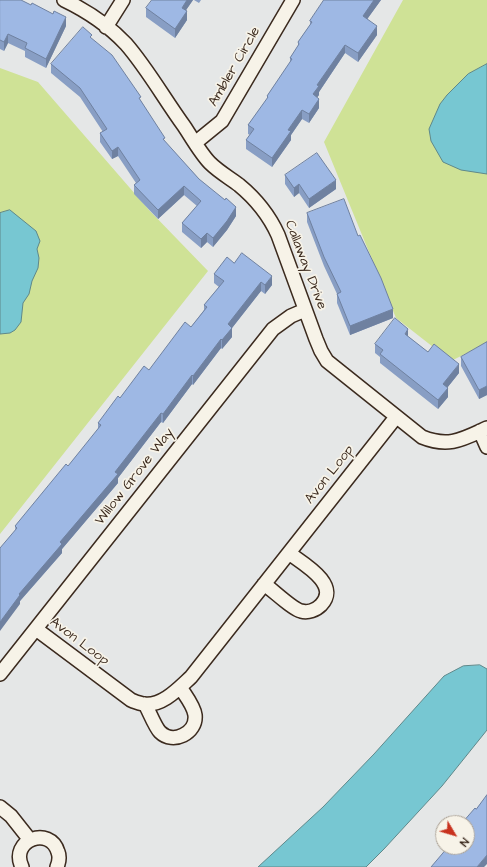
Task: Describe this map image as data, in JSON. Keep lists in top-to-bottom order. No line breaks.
{"streets":{"street":["Ambler Circle","Callaway Drive","Avon Loop","Willow Grove Way"]},"crossings":[["Ambler Circle","Callaway Drive"],["Callaway Drive","Avon Loop"],["Callaway Drive","Willow Grove Way"],["Avon Loop","Willow Grove Way"]],"north":"bottom right"}
